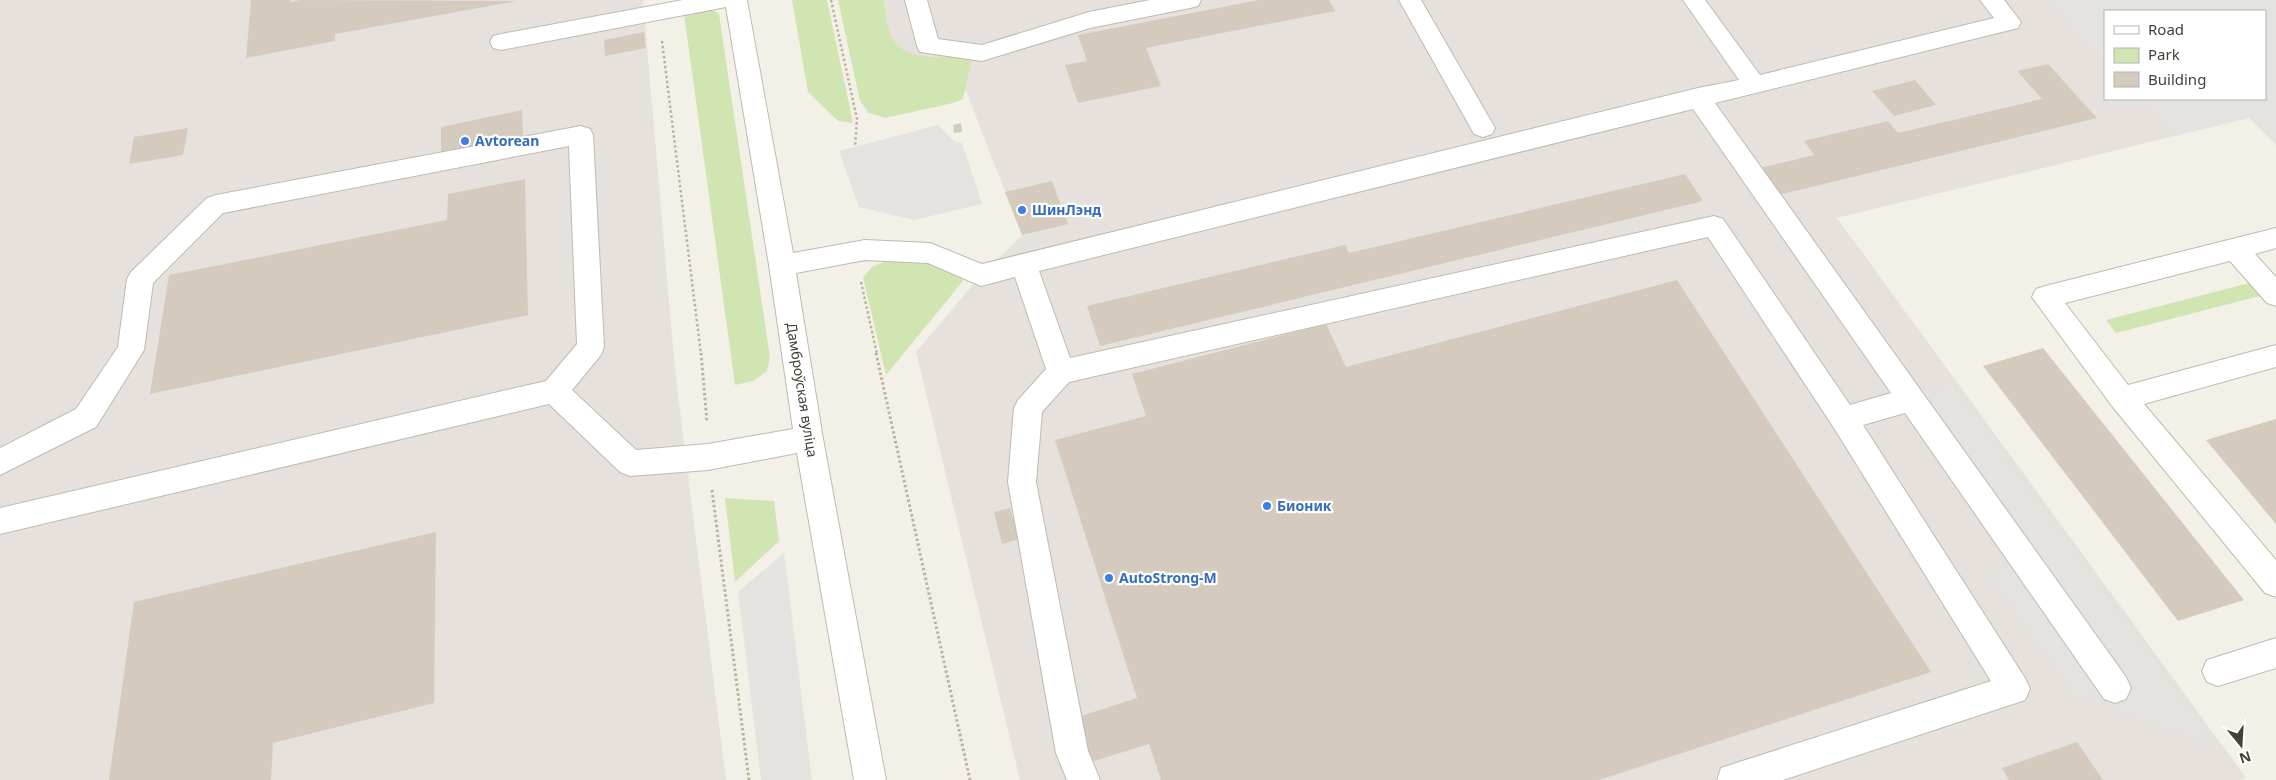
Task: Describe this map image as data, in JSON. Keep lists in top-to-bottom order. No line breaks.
{"streets":{"street":["Дамброўская вуліца"]},"places":["Avtorean","ШинЛэнд","Бионик","AutoStrong-M"],"legend":["Road","Park","Building"],"north":"bottom"}
